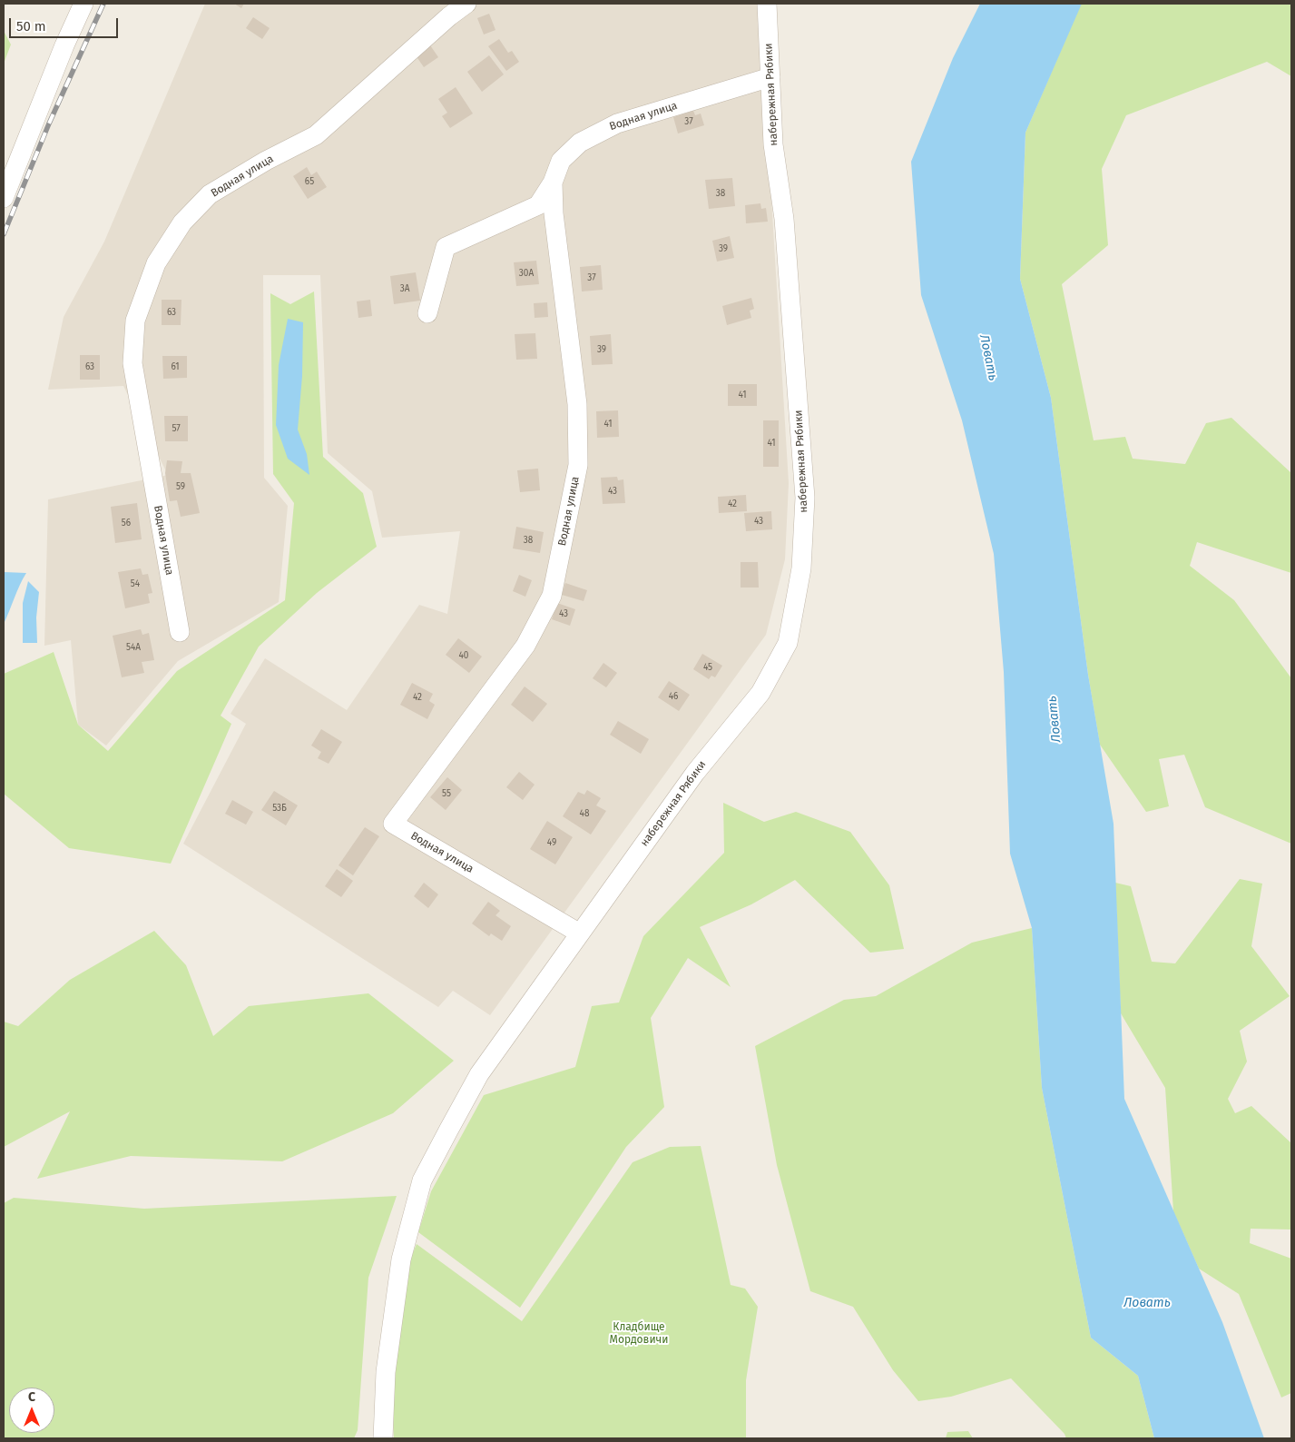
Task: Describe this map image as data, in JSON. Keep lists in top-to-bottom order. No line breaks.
{"streets":{"street":["набережная Рябики","Водная улица"]},"crossings":[["набережная Рябики","Водная улица"]],"water":["Ловать"],"parks":["Кладбище Мордовичи"],"house_numbers":["37","65","38","39","30А","37","3А","63","39","63","61","41","41","57","41","59","43","42","43","56","38","54","43","54А","40","45","46","42","55","53Б","48","49"],"scale_bar":"50 m","north":"top"}
